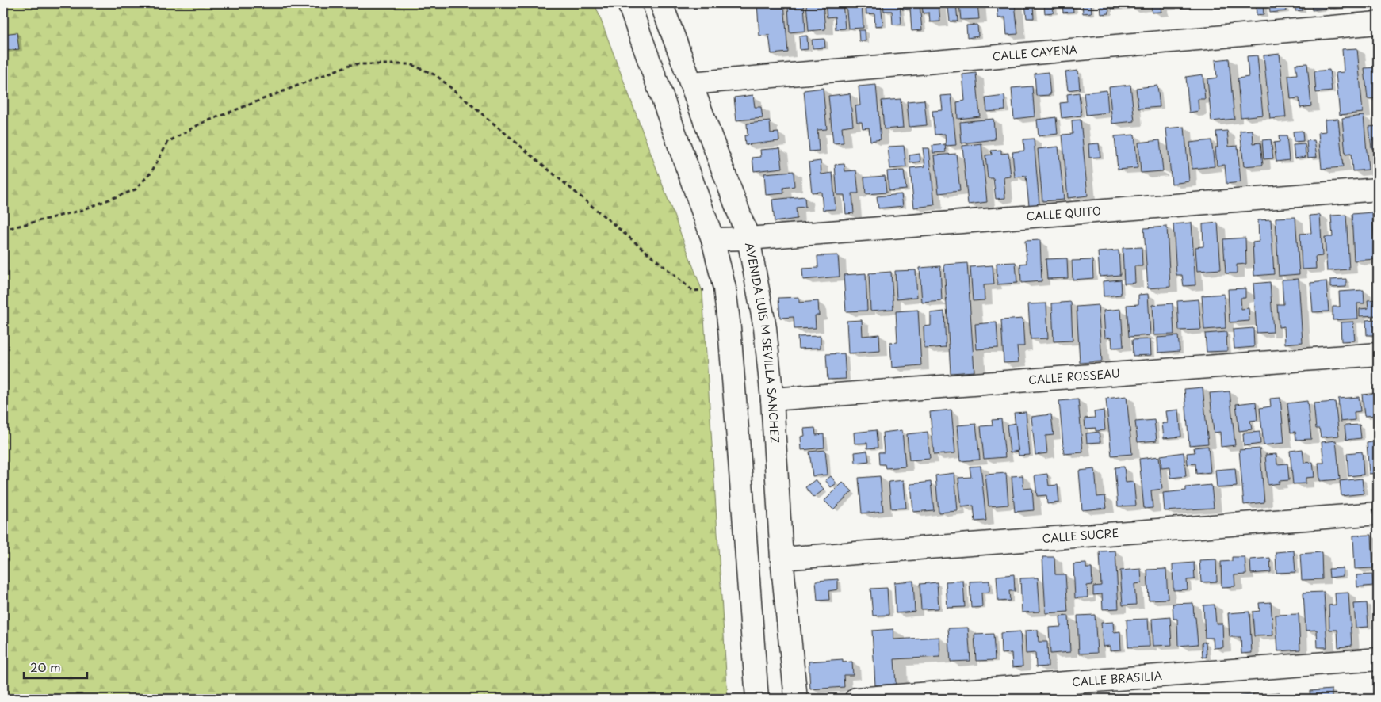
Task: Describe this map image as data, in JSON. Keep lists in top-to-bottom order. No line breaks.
{"streets":{"street":["CALLE CAYENA","CALLE QUITO","AVENIDA LUIS M SEVILLA SANCHEZ","CALLE ROSSEAU","CALLE SUCRE","CALLE BRASILIA"]},"crossings":[["CALLE CAYENA","AVENIDA LUIS M SEVILLA SANCHEZ"],["CALLE QUITO","AVENIDA LUIS M SEVILLA SANCHEZ"],["AVENIDA LUIS M SEVILLA SANCHEZ","CALLE ROSSEAU"],["AVENIDA LUIS M SEVILLA SANCHEZ","CALLE SUCRE"]],"scale_bar":"20 m"}
